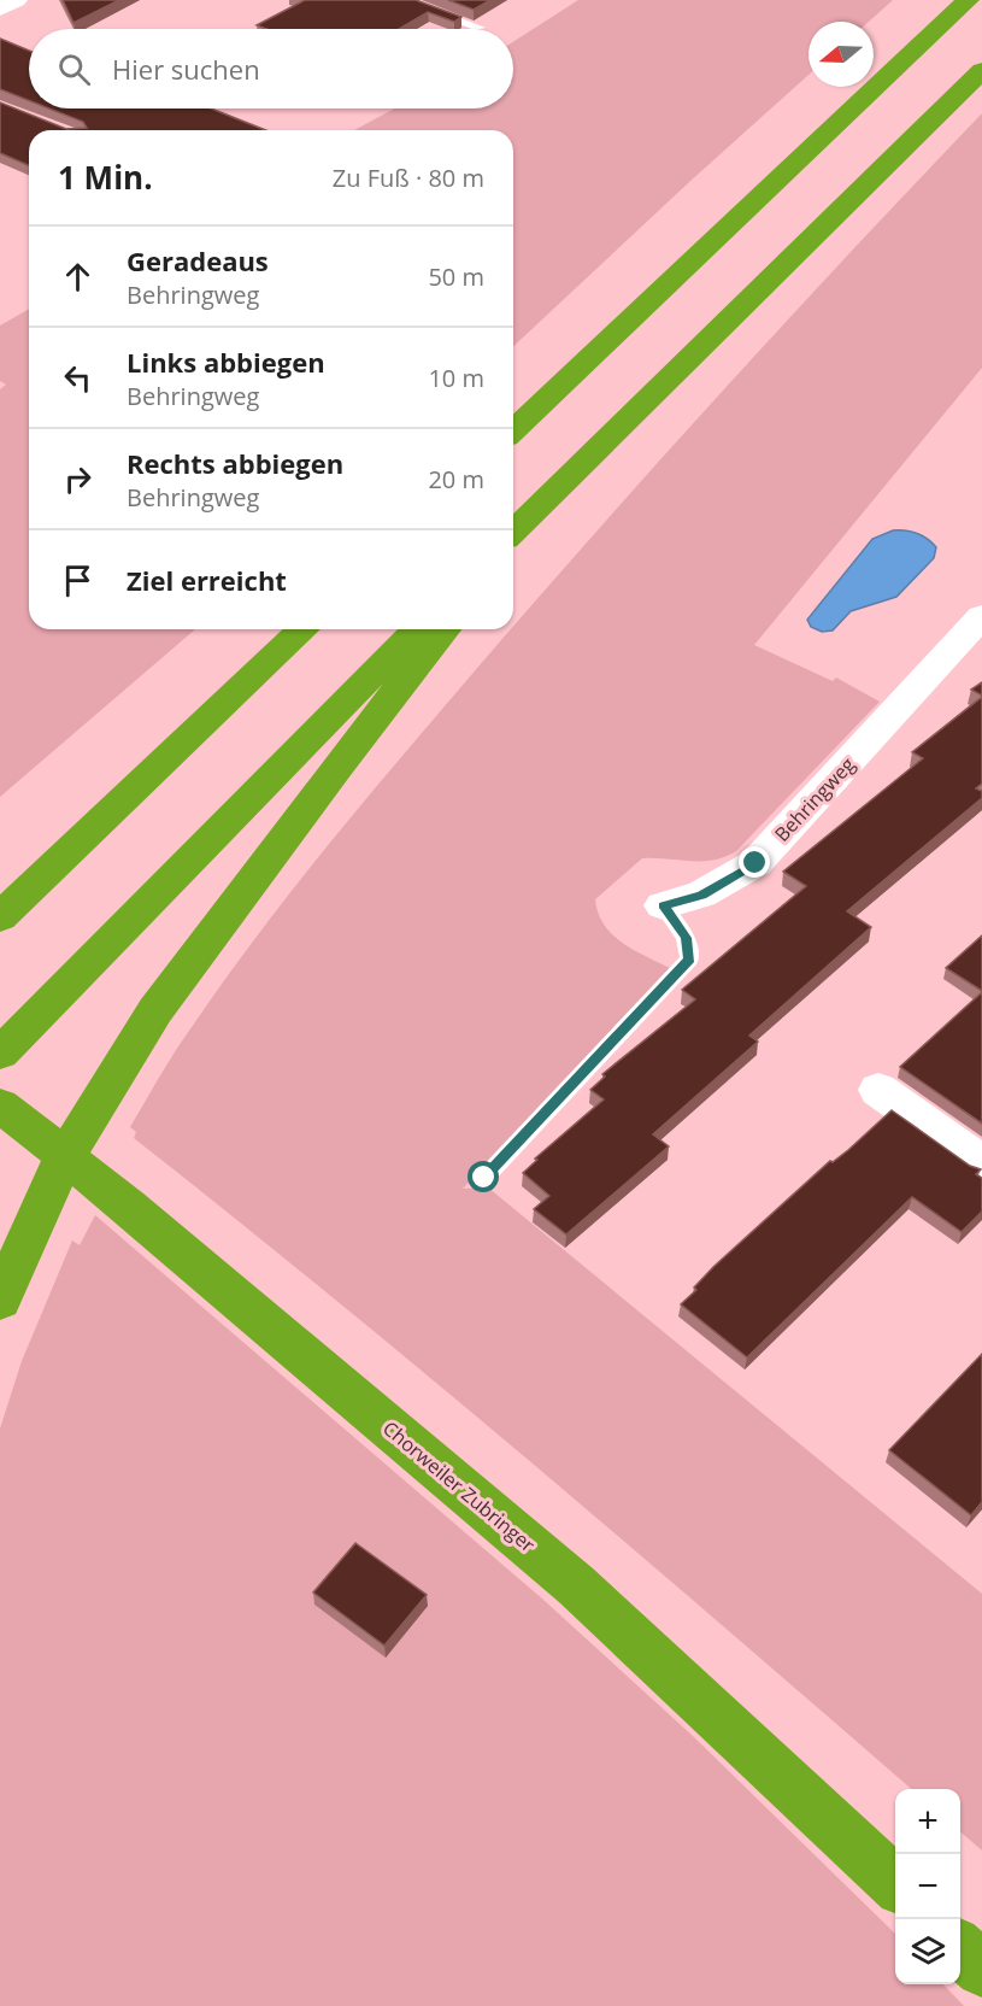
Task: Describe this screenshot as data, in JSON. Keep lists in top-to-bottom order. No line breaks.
{"streets":{"highway":["Chorweiler Zubringer"],"street":["Behringweg"]},"north":"left","page":{"search":"Hier suchen","heading":["1 Min.","Zu Fuß · 80 m"],"list":[["Geradeaus","Behringweg","50 m"],["Links abbiegen","Behringweg","10 m"],["Rechts abbiegen","Behringweg","20 m"],"Ziel erreicht"],"map_buttons":["+","−"]}}
